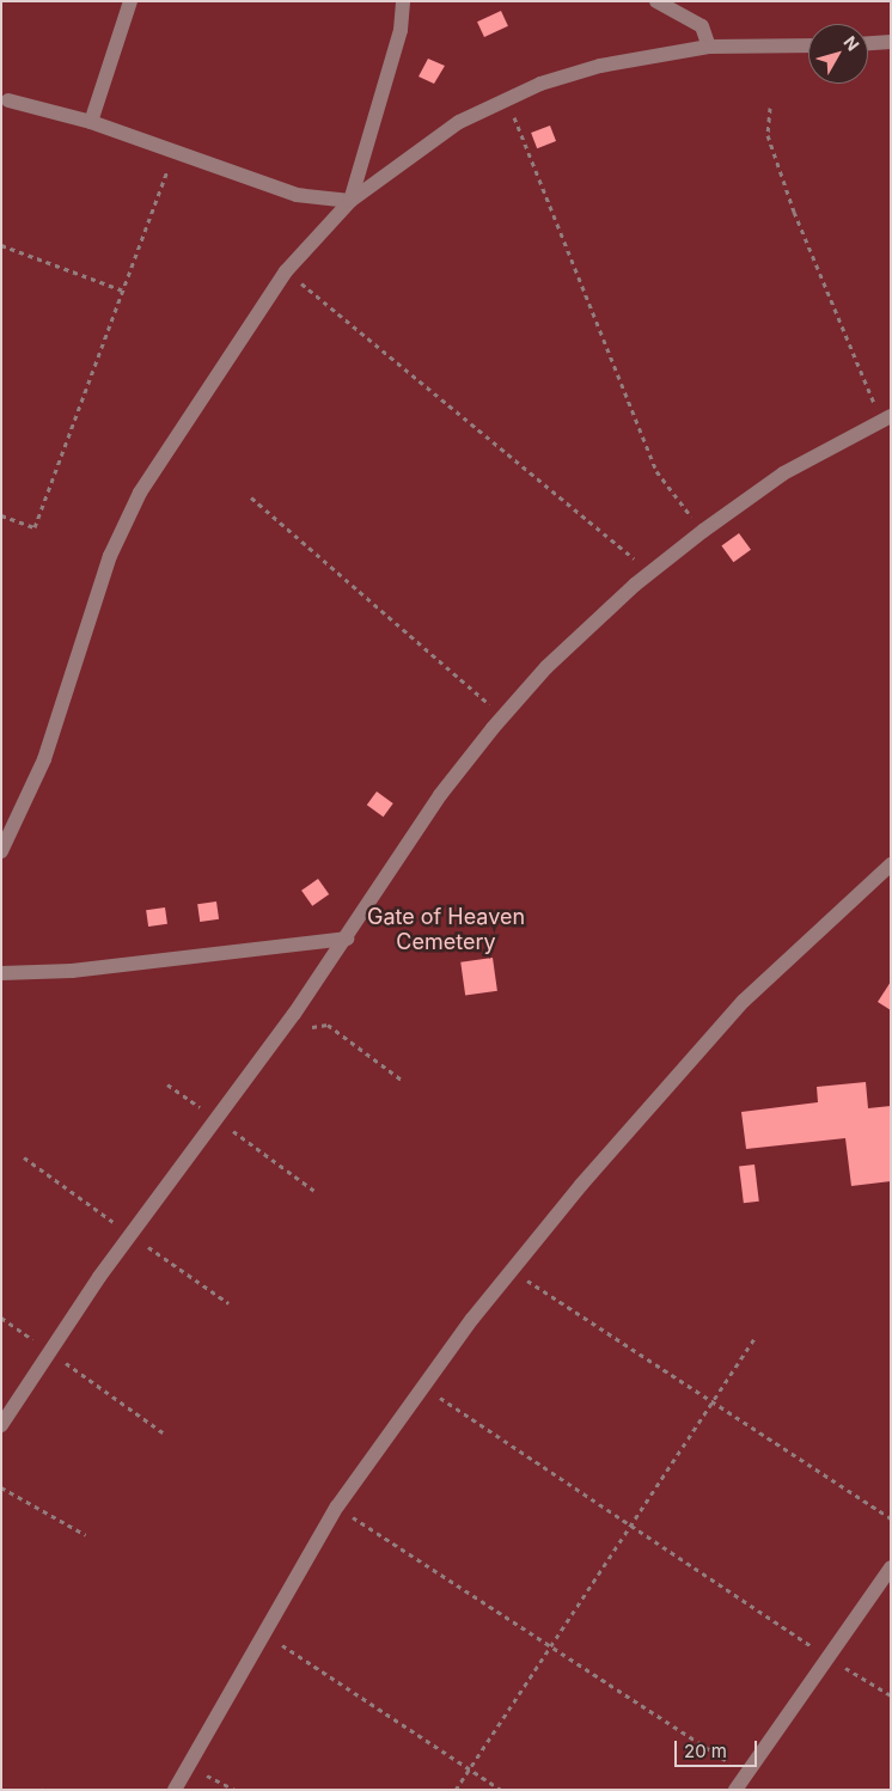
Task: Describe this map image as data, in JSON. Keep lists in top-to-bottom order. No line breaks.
{"parks":["Gate of Heaven Cemetery"],"scale_bar":"20 m","north":"top right"}
